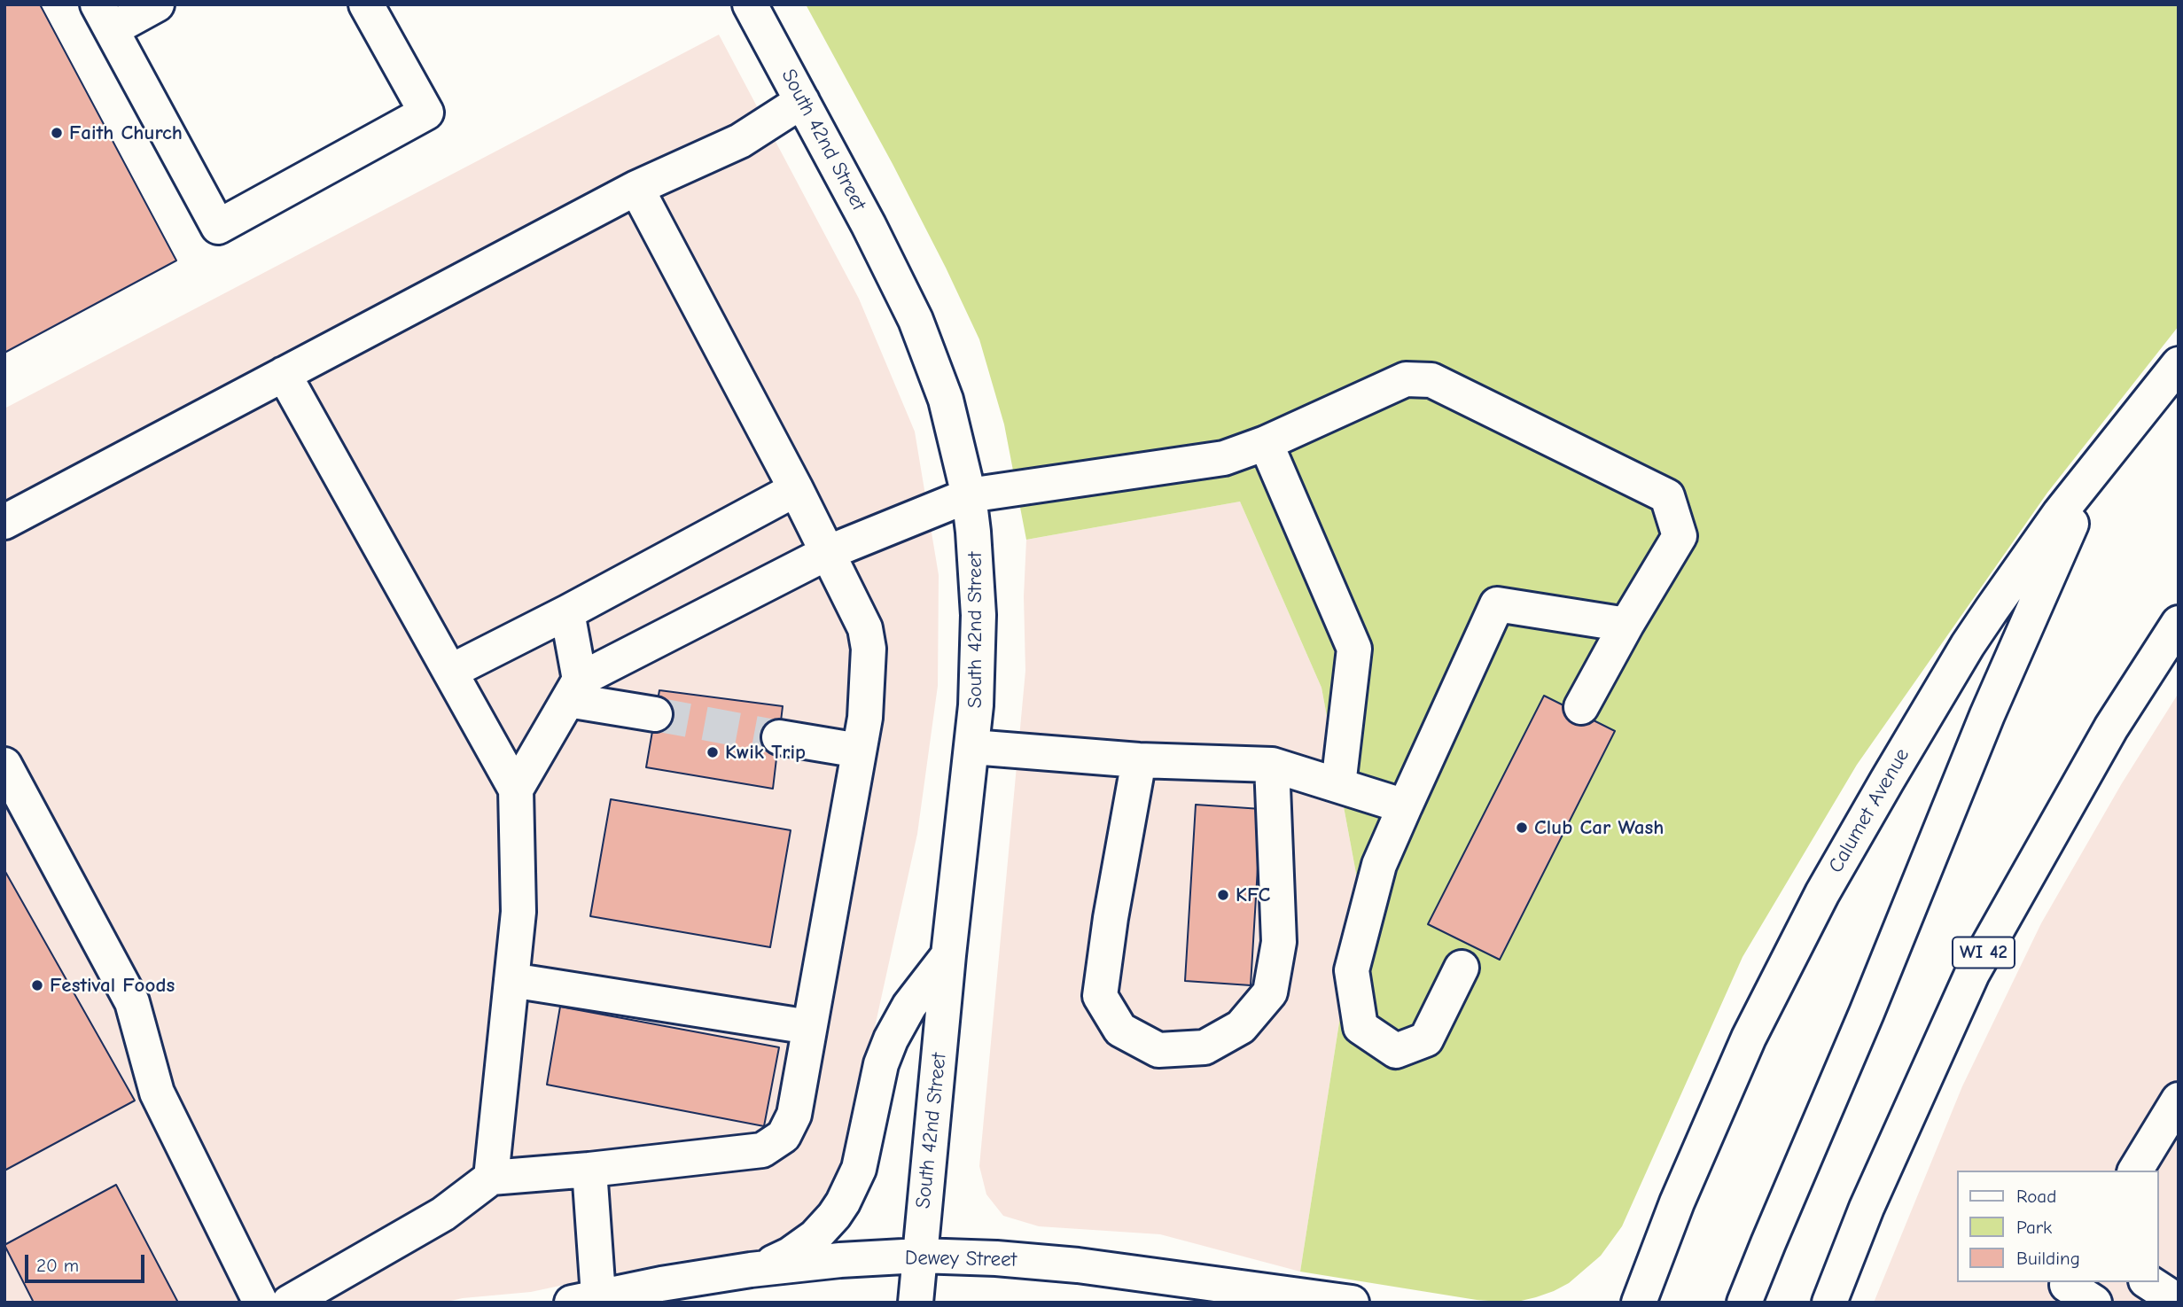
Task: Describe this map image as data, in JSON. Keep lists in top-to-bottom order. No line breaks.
{"streets":{"main road":["South 42nd Street","Calumet Avenue","WI 42","Dewey Street"]},"crossings":[["South 42nd Street","Dewey Street"]],"places":["Faith Church","Kwik Trip","Club Car Wash","KFC","Festival Foods"],"legend":["Road","Park","Building"],"scale_bar":"20 m"}
